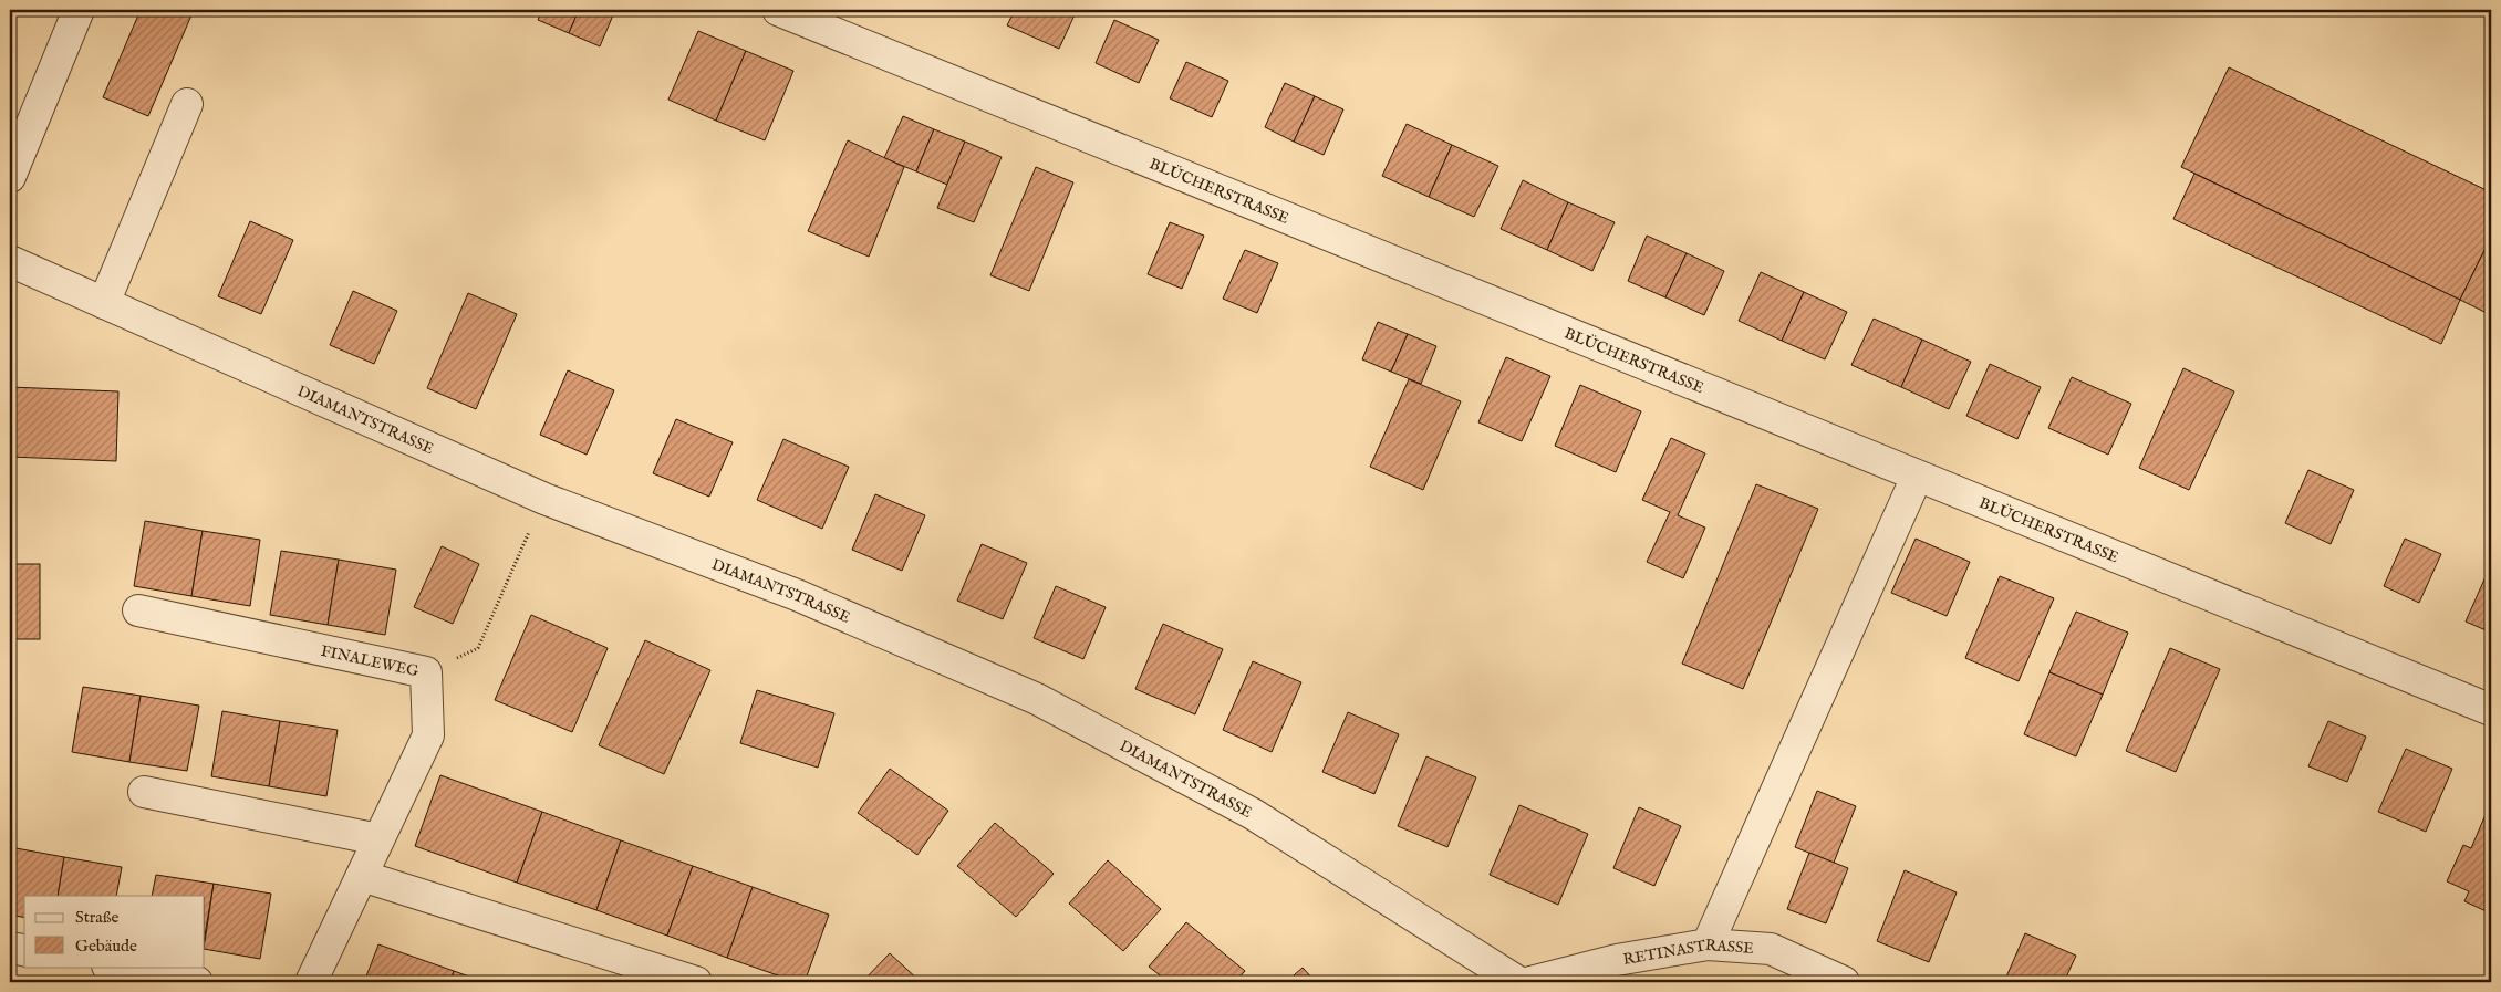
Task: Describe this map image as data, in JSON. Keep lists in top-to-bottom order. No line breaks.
{"streets":{"street":["BLÜCHERSTRASSE","DIAMANTSTRASSE","FINALEWEG","RETINASTRASSE"]},"legend":["Straße","Gebäude"]}
